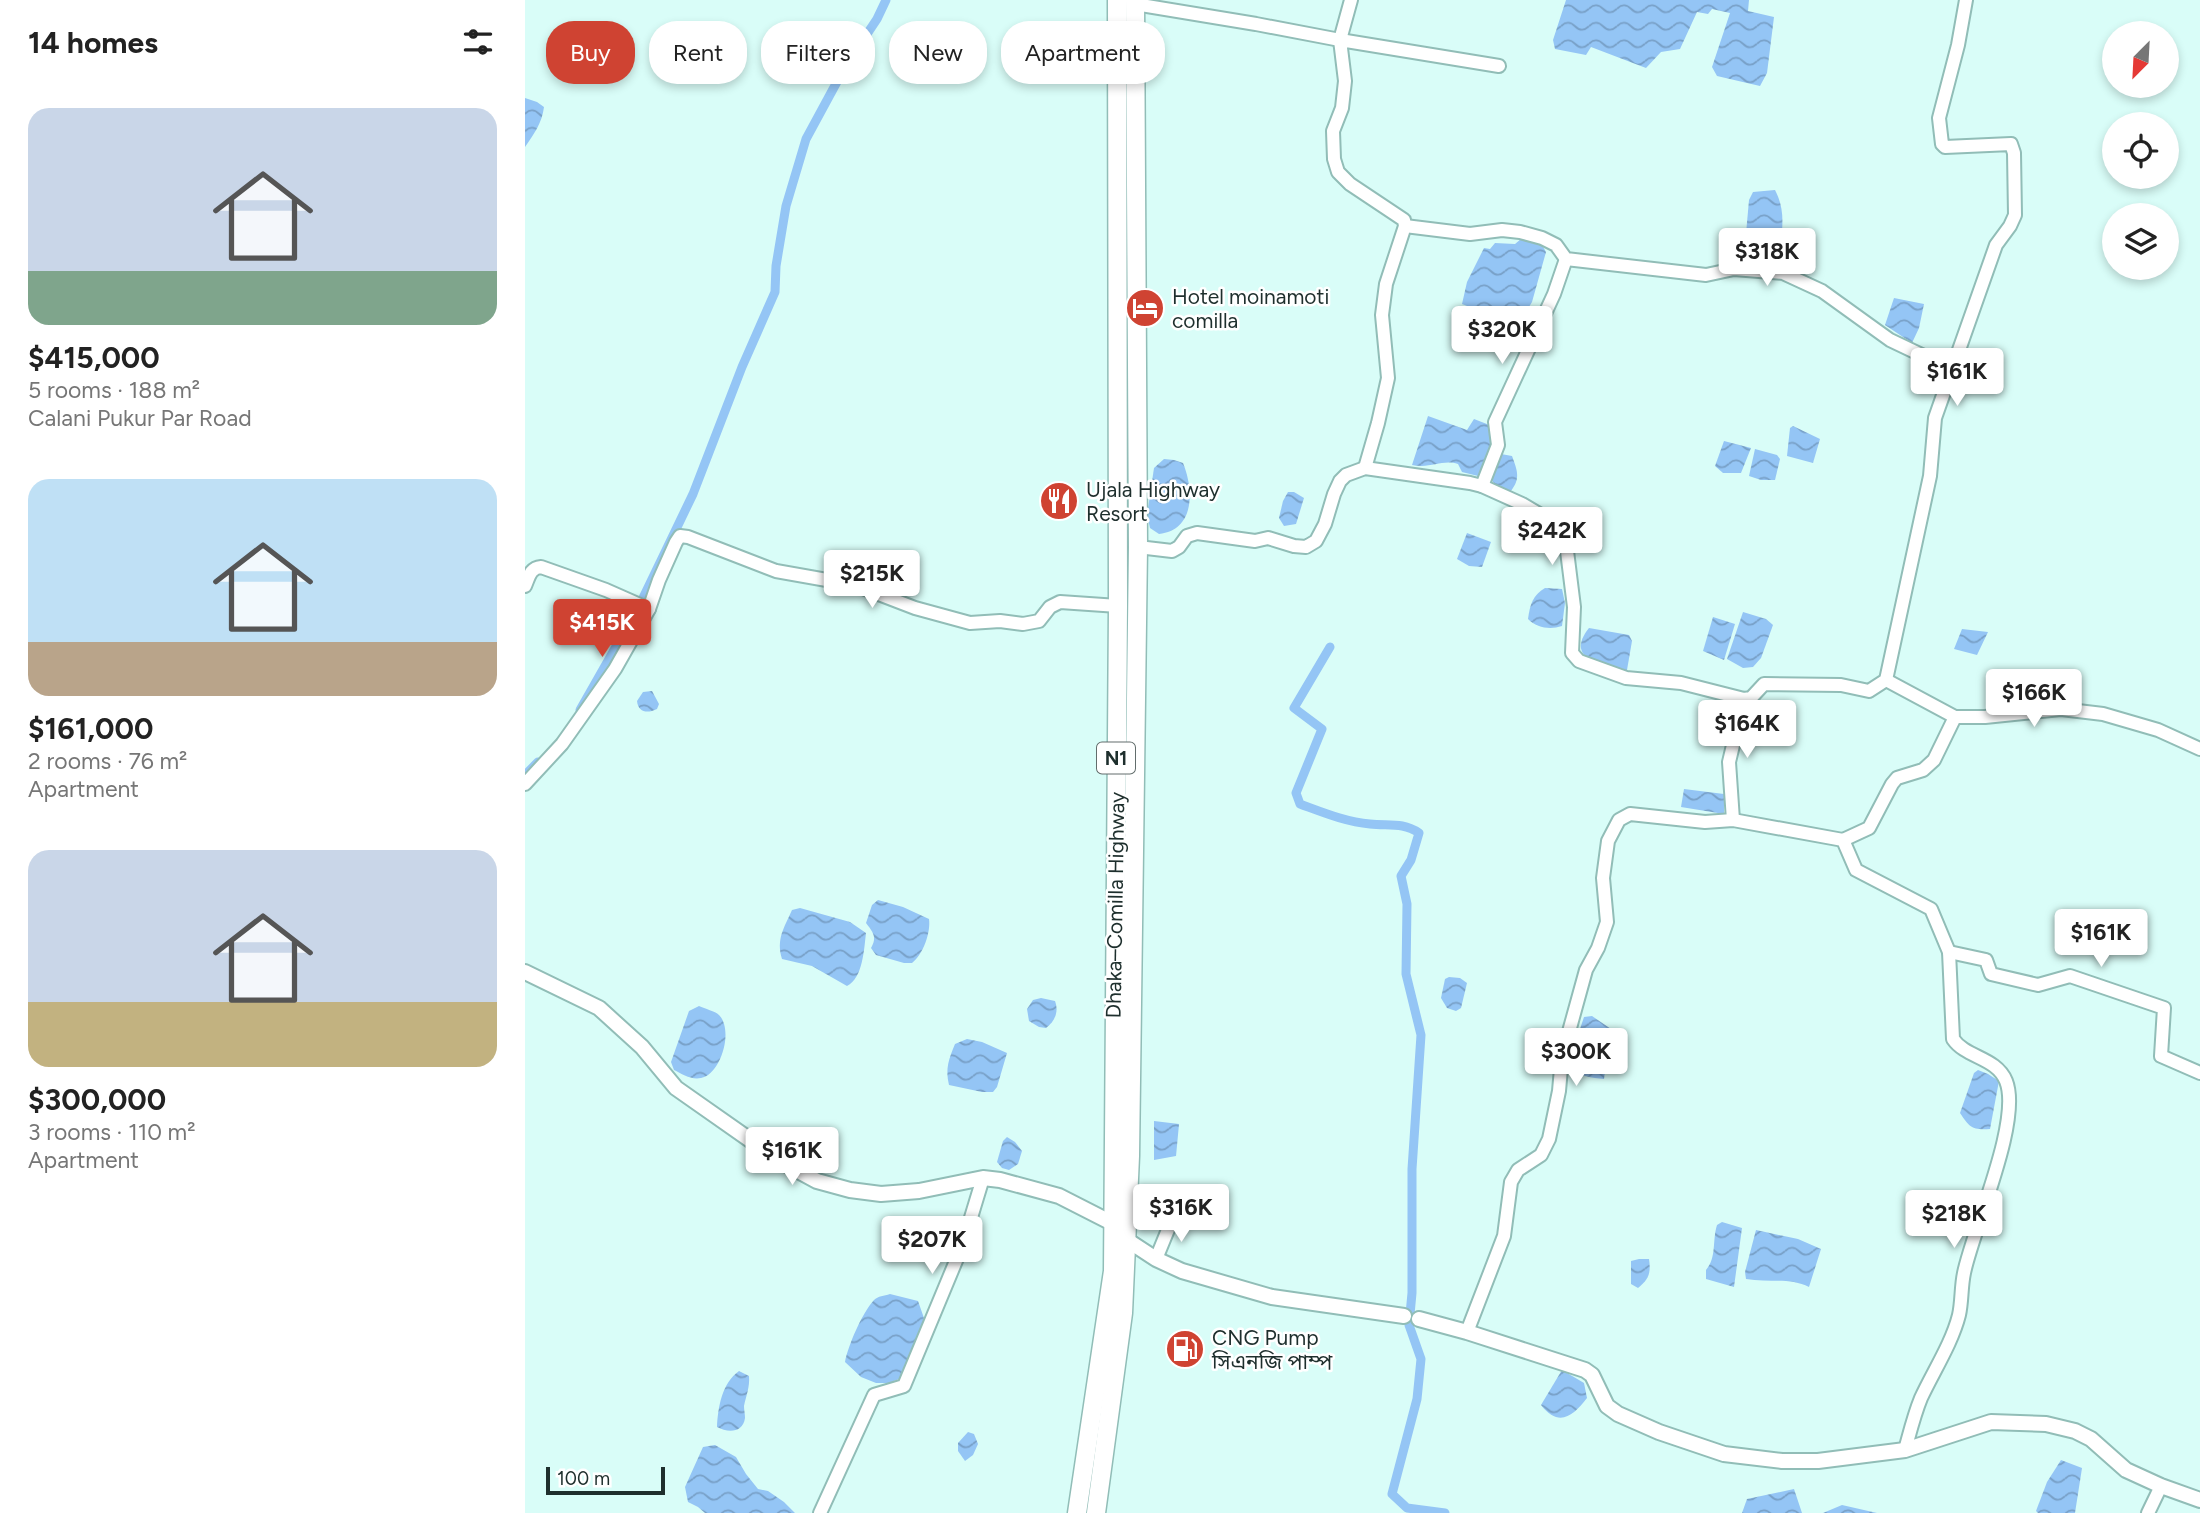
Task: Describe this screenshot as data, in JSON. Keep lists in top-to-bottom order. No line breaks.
{"streets":{"highway":["N1","Dhaka–Comilla Highway"]},"places":{"hotel":["Hotel moinamoti comilla"],"restaurant":["Ujala Highway Resort"],"fuel station":["CNG Pump সিএনজি পাম্প"]},"scale_bar":"100 m","north":"bottom left","page":{"heading":"14 homes","chip":["Buy","Rent","Filters","New","Apartment"],"list":[{"name":"$415,000","note":"5 rooms · 188 m² · Calani Pukur Par Road"},{"name":"$161,000","note":"2 rooms · 76 m² · Apartment"},{"name":"$300,000","note":"3 rooms · 110 m² · Apartment"}],"price":["$318K","$320K","$161K","$242K","$215K","$415K","$166K","$164K","$161K","$300K","$161K","$316K","$218K","$207K"],"scale":"100 m"}}
